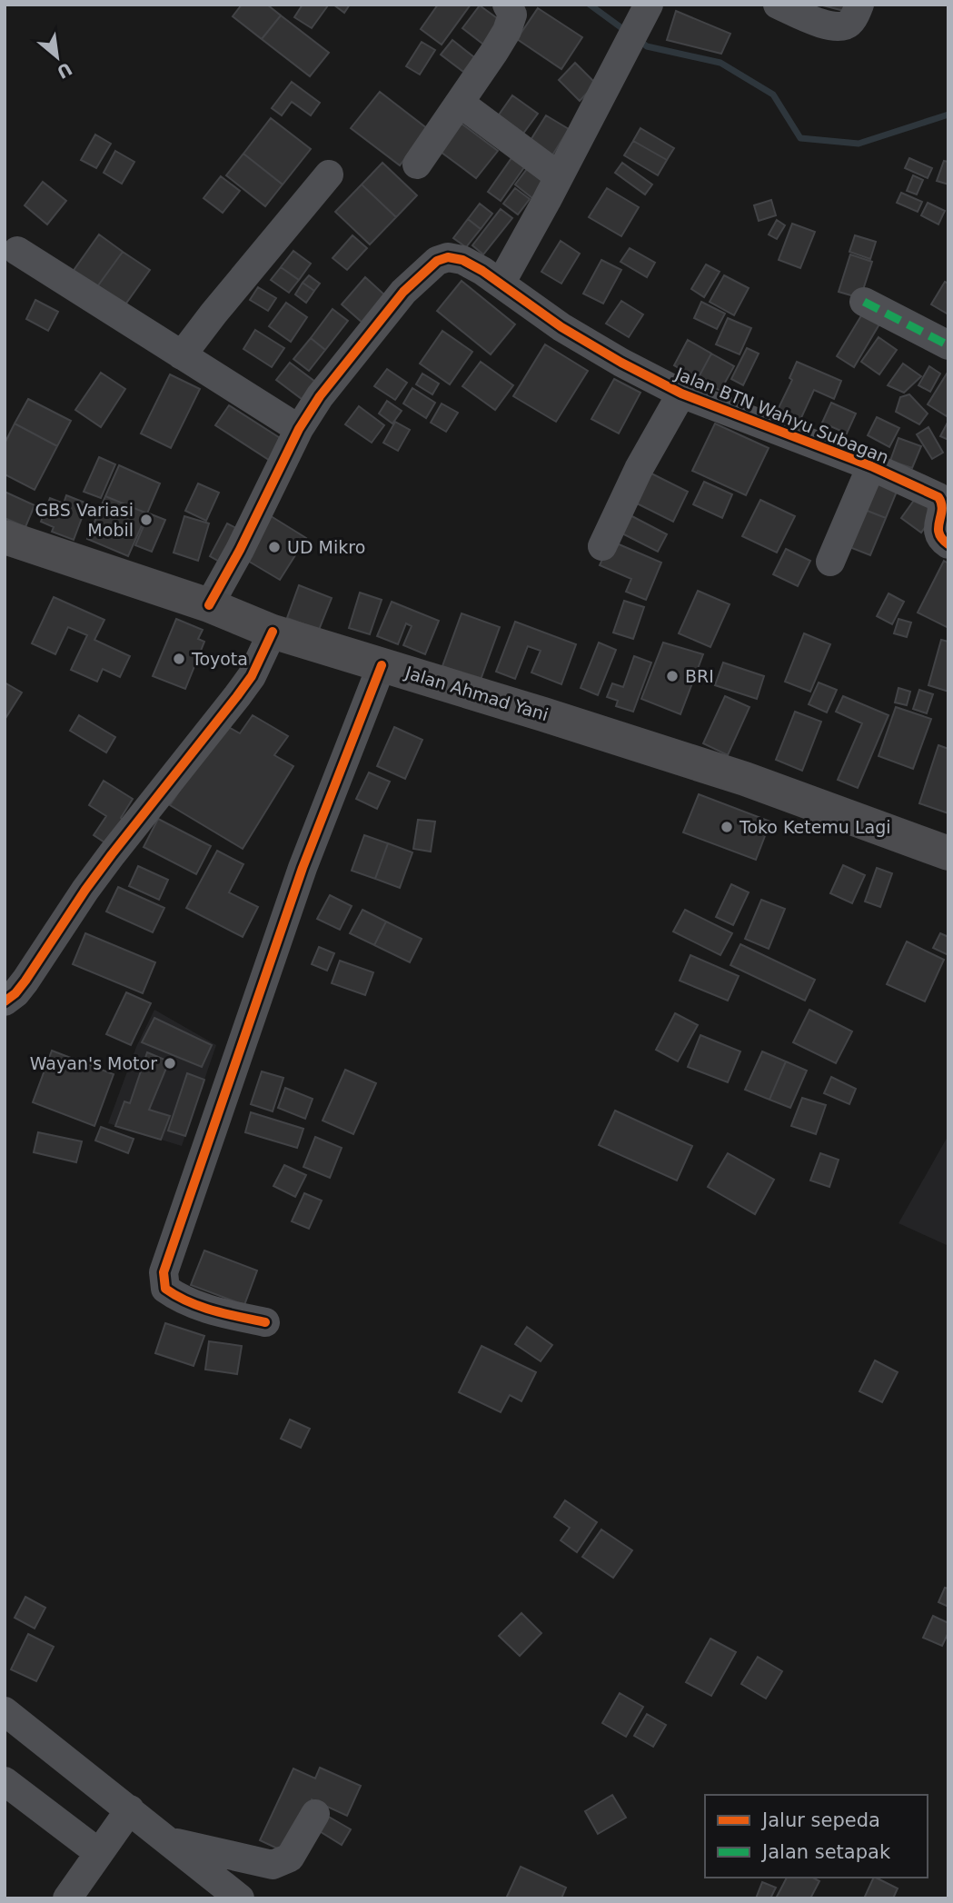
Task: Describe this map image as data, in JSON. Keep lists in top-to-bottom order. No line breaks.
{"streets":{"highway":["Jalan Ahmad Yani"],"street":["Jalan BTN Wahyu Subagan"]},"crossings":[["Jalan BTN Wahyu Subagan","Jalan Ahmad Yani"]],"places":["GBS Variasi Mobil","UD Mikro","Toyota","BRI","Toko Ketemu Lagi","Wayan's Motor"],"legend":["Jalur sepeda","Jalan setapak"],"north":"bottom right"}
